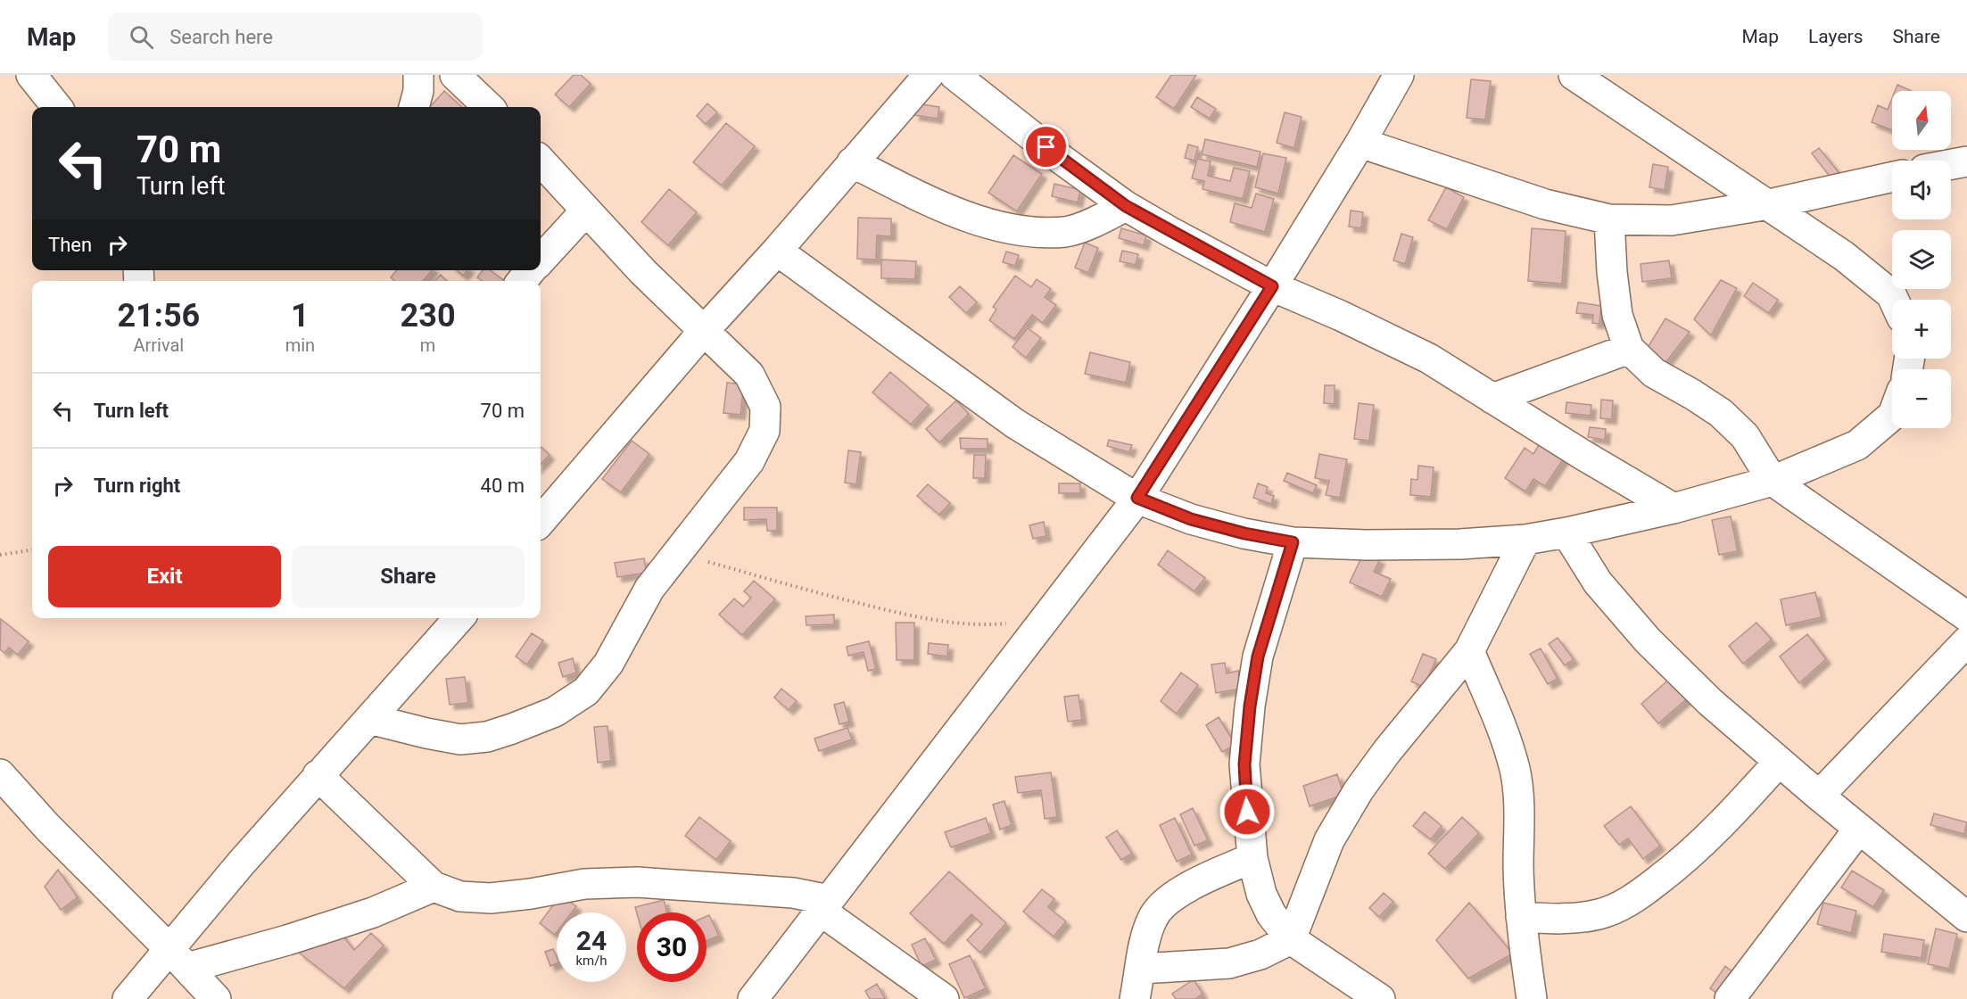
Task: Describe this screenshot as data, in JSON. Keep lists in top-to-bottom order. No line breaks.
{"north":"top","page":{"header":"Map","search":"Search here","nav":["Map","Layers","Share"],"map_buttons":["+","−"],"turn":["70 m","Turn left"],"then":"Then","eta":["21:56","Arrival","1","min","230","m"],"list":[{"name":"Turn left","value":"70 m"},{"name":"Turn right","value":"40 m"}],"buttons":["Exit","Share"],"speed":"24 km/h","limit":"30"}}
